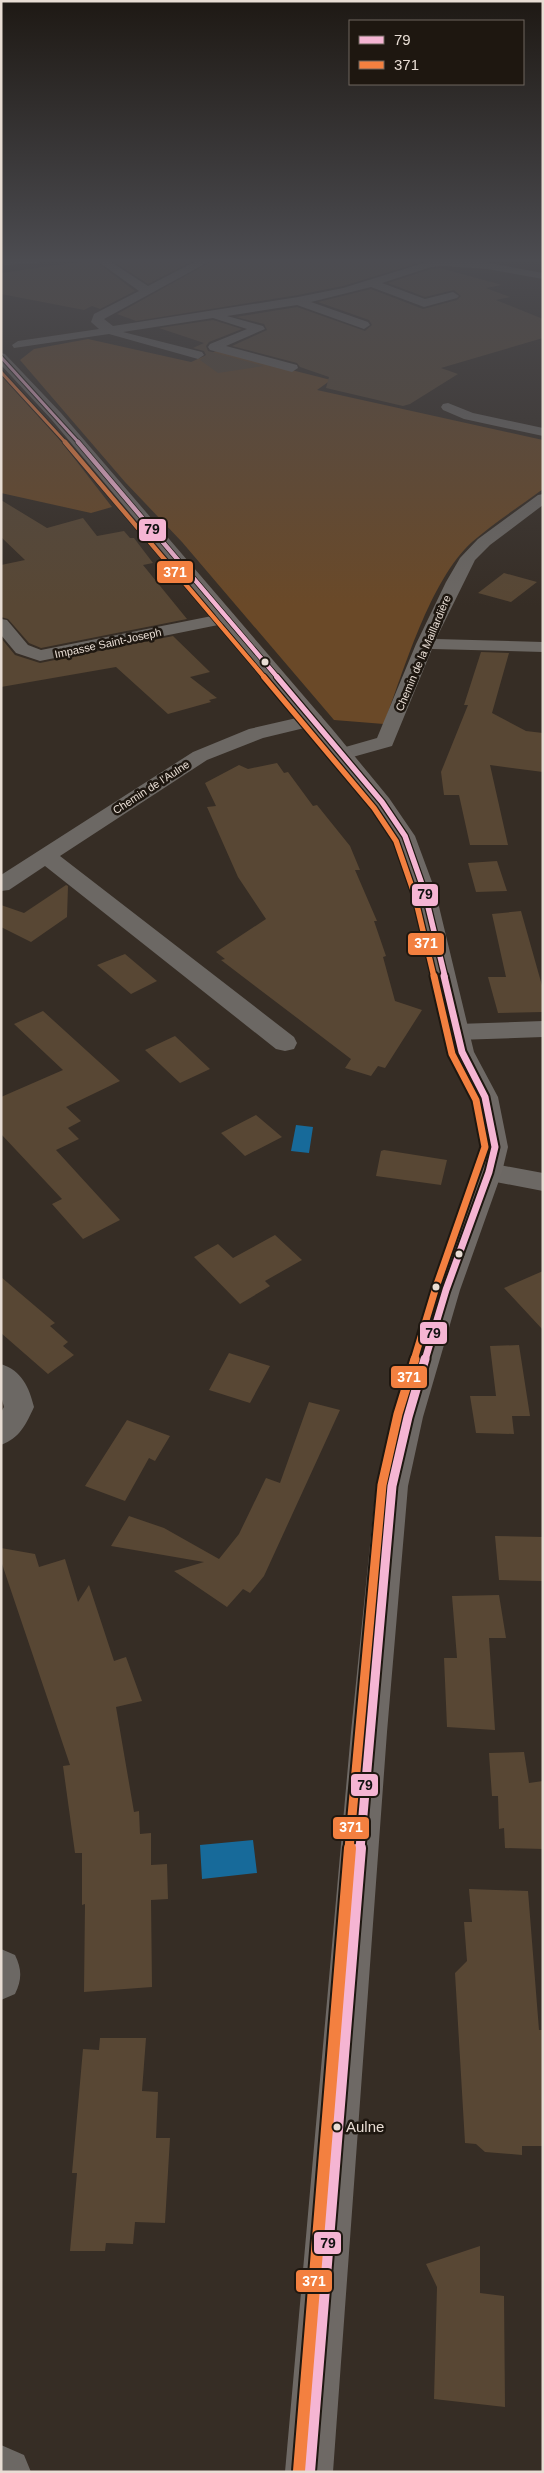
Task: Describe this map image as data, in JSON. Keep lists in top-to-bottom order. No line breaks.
{"streets":{"street":["Impasse Saint-Joseph","Chemin de la Maillardière","Chemin de l'Aulne"]},"places":["Aulne"],"lines":["transit line 79","transit line 371"],"legend":["79","371"]}
